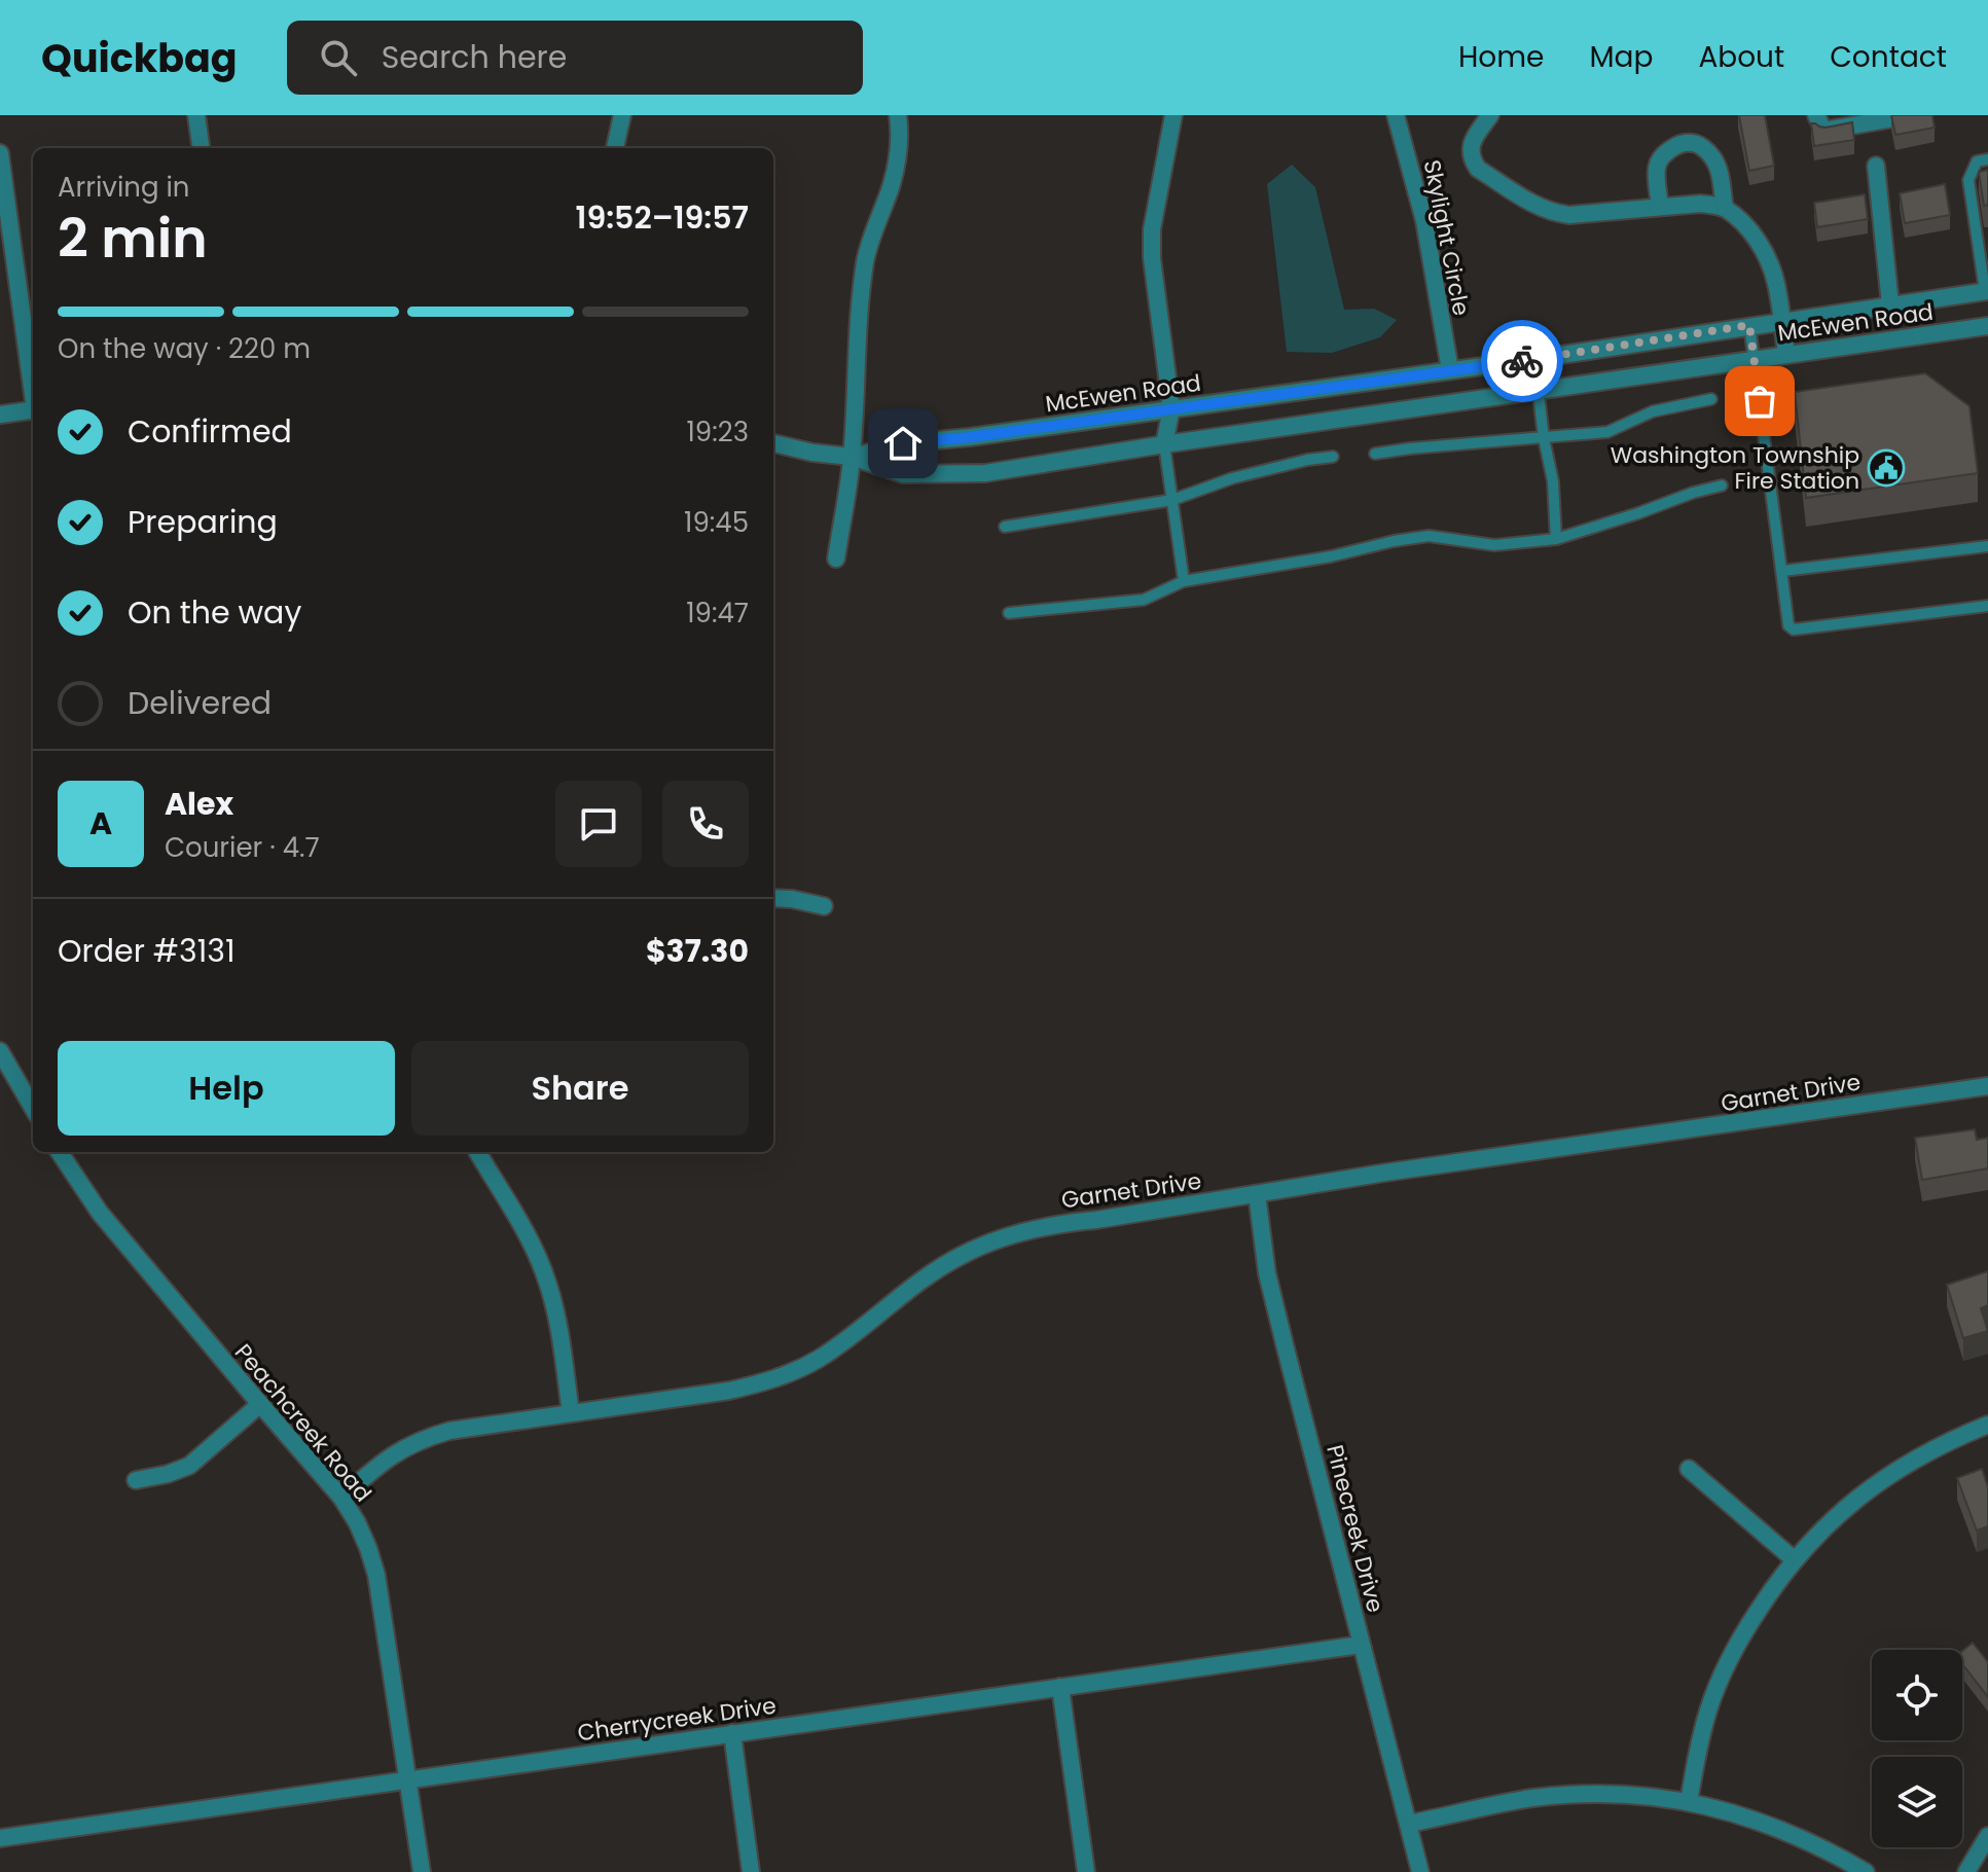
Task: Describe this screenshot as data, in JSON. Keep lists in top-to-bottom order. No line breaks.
{"streets":{"street":["Skylight Circle","McEwen Road","Garnet Drive","Peachcreek Road","Pinecreek Drive","Cherrycreek Drive"]},"crossings":[["Skylight Circle","McEwen Road"],["Garnet Drive","Peachcreek Road"],["Garnet Drive","Pinecreek Drive"],["Peachcreek Road","Cherrycreek Drive"],["Pinecreek Drive","Cherrycreek Drive"]],"places":{"public building":["Washington Township Fire Station"]},"page":{"header":"Quickbag","search":"Search here","nav":["Home","Map","About","Contact"],"heading":["2 min","Arriving in","19:52–19:57"],"panel":["Alex","Courier · 4.7","Order #3131","$37.30"],"bar":"On the way · 220 m","list":[["Confirmed","19:23"],["Preparing","19:45"],["On the way","19:47"],"Delivered"],"round":"A","buttons":["Help","Share"]}}
